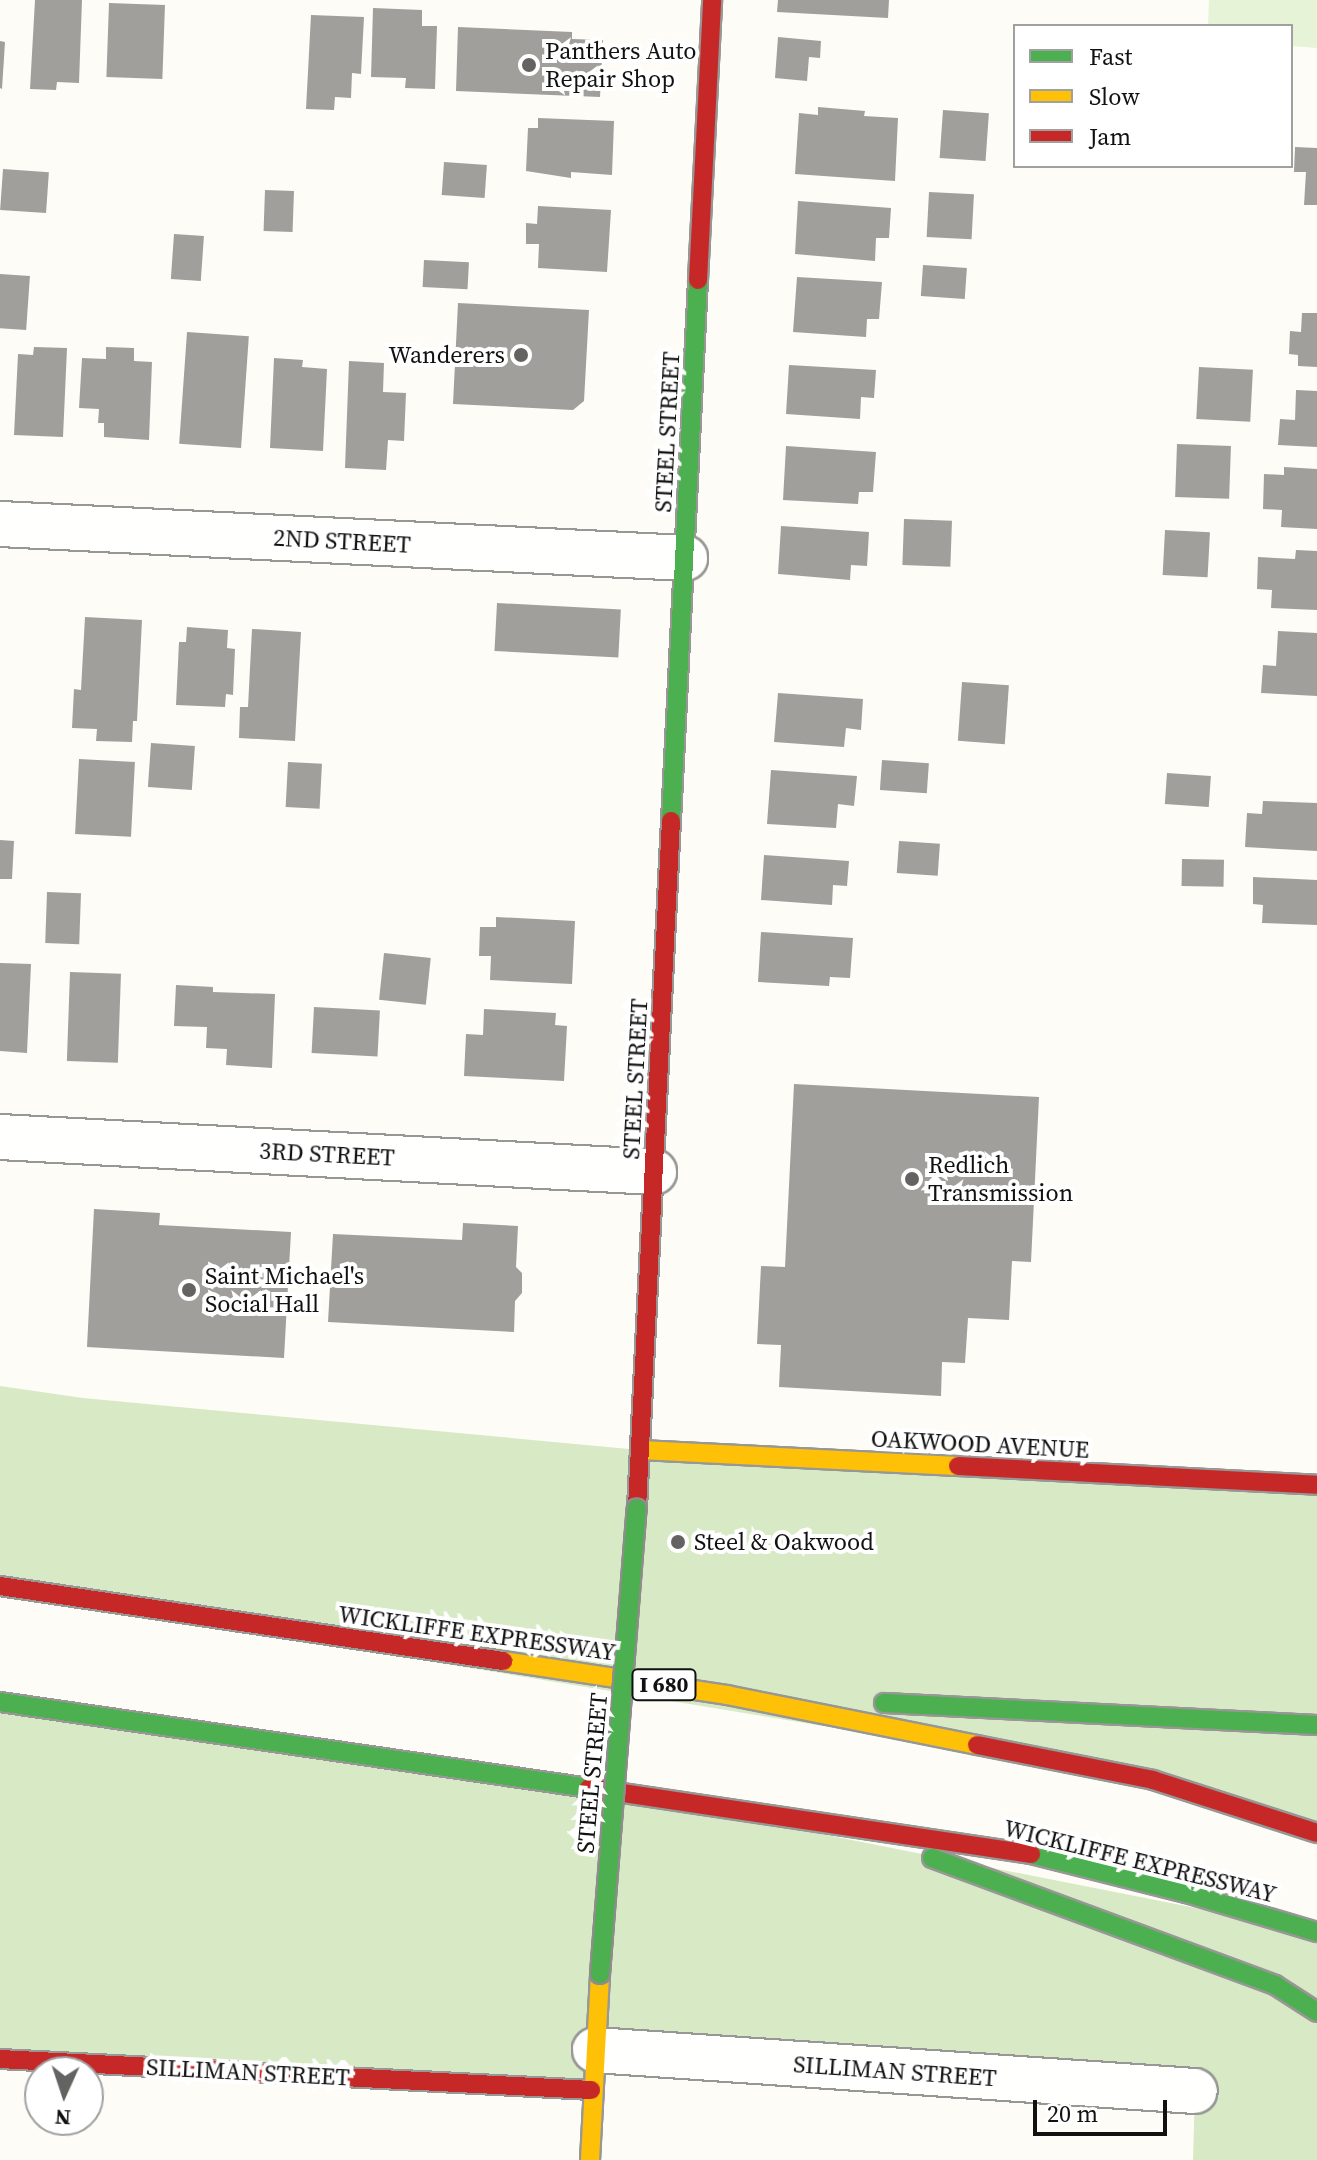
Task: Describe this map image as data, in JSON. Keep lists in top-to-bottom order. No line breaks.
{"streets":{"main road":["STEEL STREET","OAKWOOD AVENUE","WICKLIFFE EXPRESSWAY","I 680","SILLIMAN STREET"],"street":["2ND STREET","3RD STREET"]},"crossings":[["STEEL STREET","2ND STREET"],["STEEL STREET","3RD STREET"],["STEEL STREET","OAKWOOD AVENUE"],["STEEL STREET","SILLIMAN STREET"]],"places":["Panthers Auto Repair Shop","Wanderers","Redlich Transmission","Saint Michael's Social Hall","Steel & Oakwood"],"legend":["Fast","Slow","Jam"],"scale_bar":"20 m","north":"bottom"}
